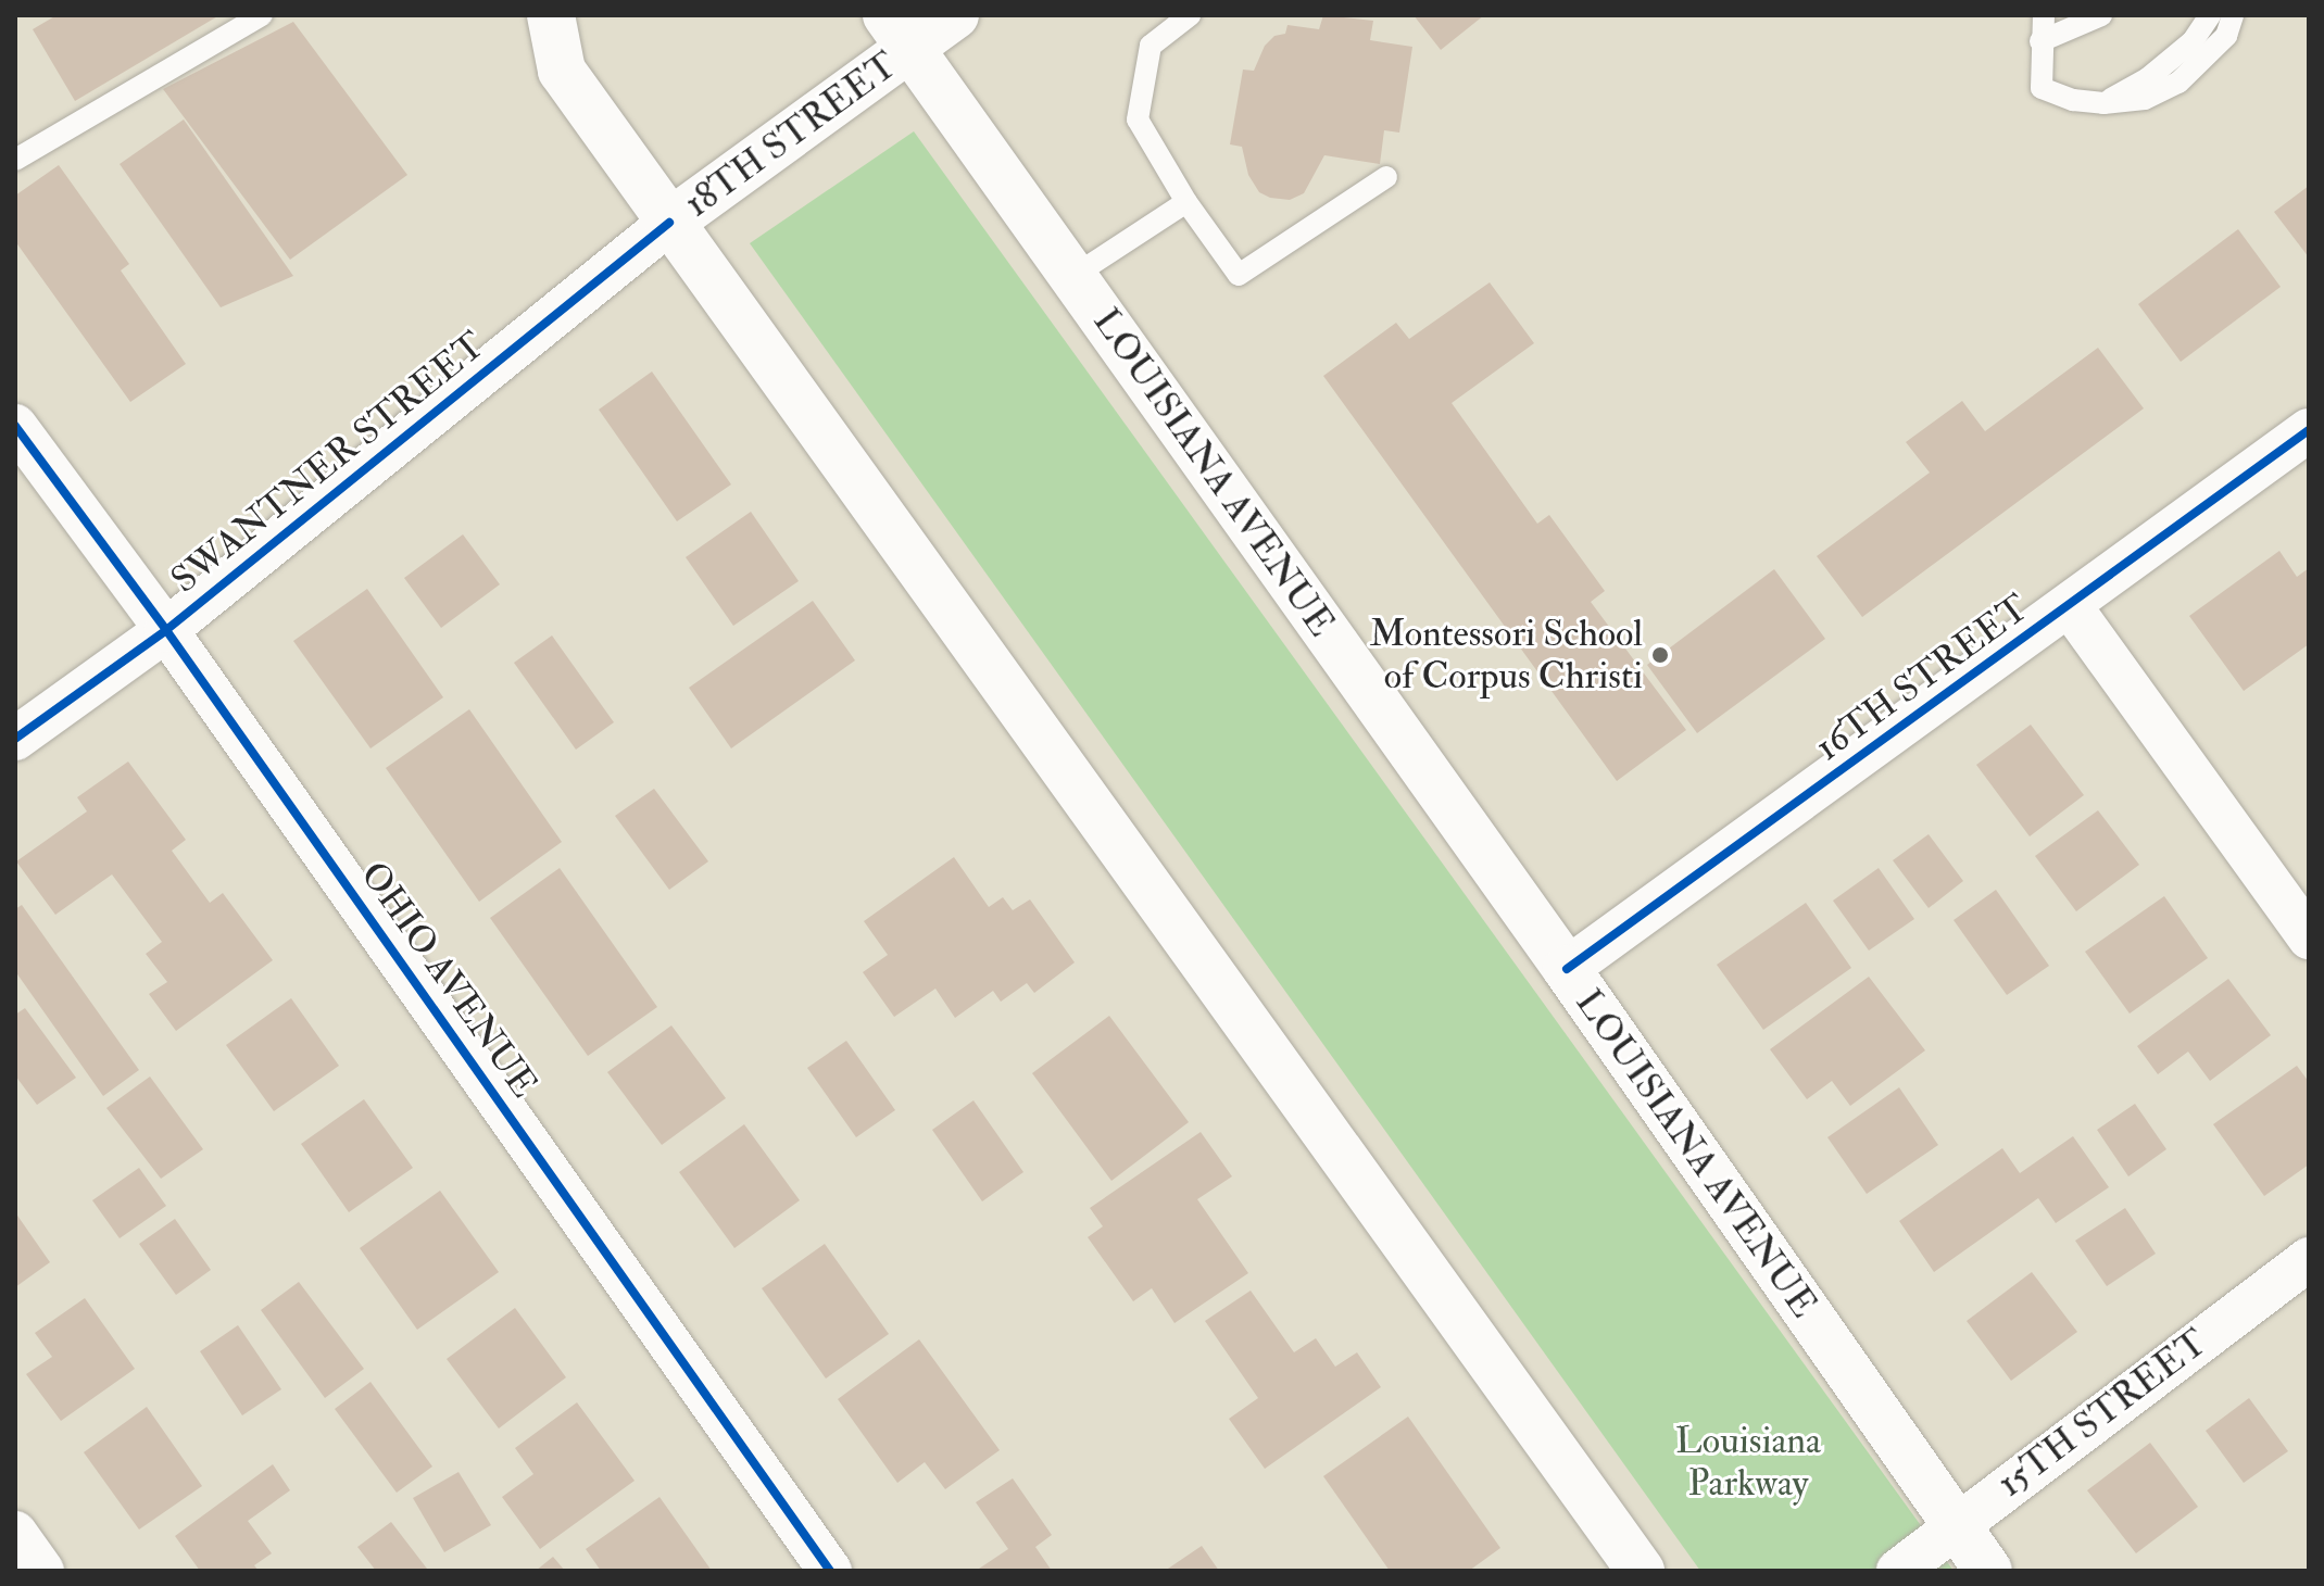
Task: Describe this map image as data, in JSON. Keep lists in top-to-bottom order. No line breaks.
{"streets":{"main road":["18TH STREET","LOUISIANA AVENUE"],"street":["SWANTNER STREET","16TH STREET","OHIO AVENUE","15TH STREET"]},"crossings":[["18TH STREET","SWANTNER STREET"],["18TH STREET","LOUISIANA AVENUE"],["SWANTNER STREET","OHIO AVENUE"],["LOUISIANA AVENUE","16TH STREET"],["LOUISIANA AVENUE","15TH STREET"]],"parks":["Louisiana Parkway"],"places":["Montessori School of Corpus Christi"]}
